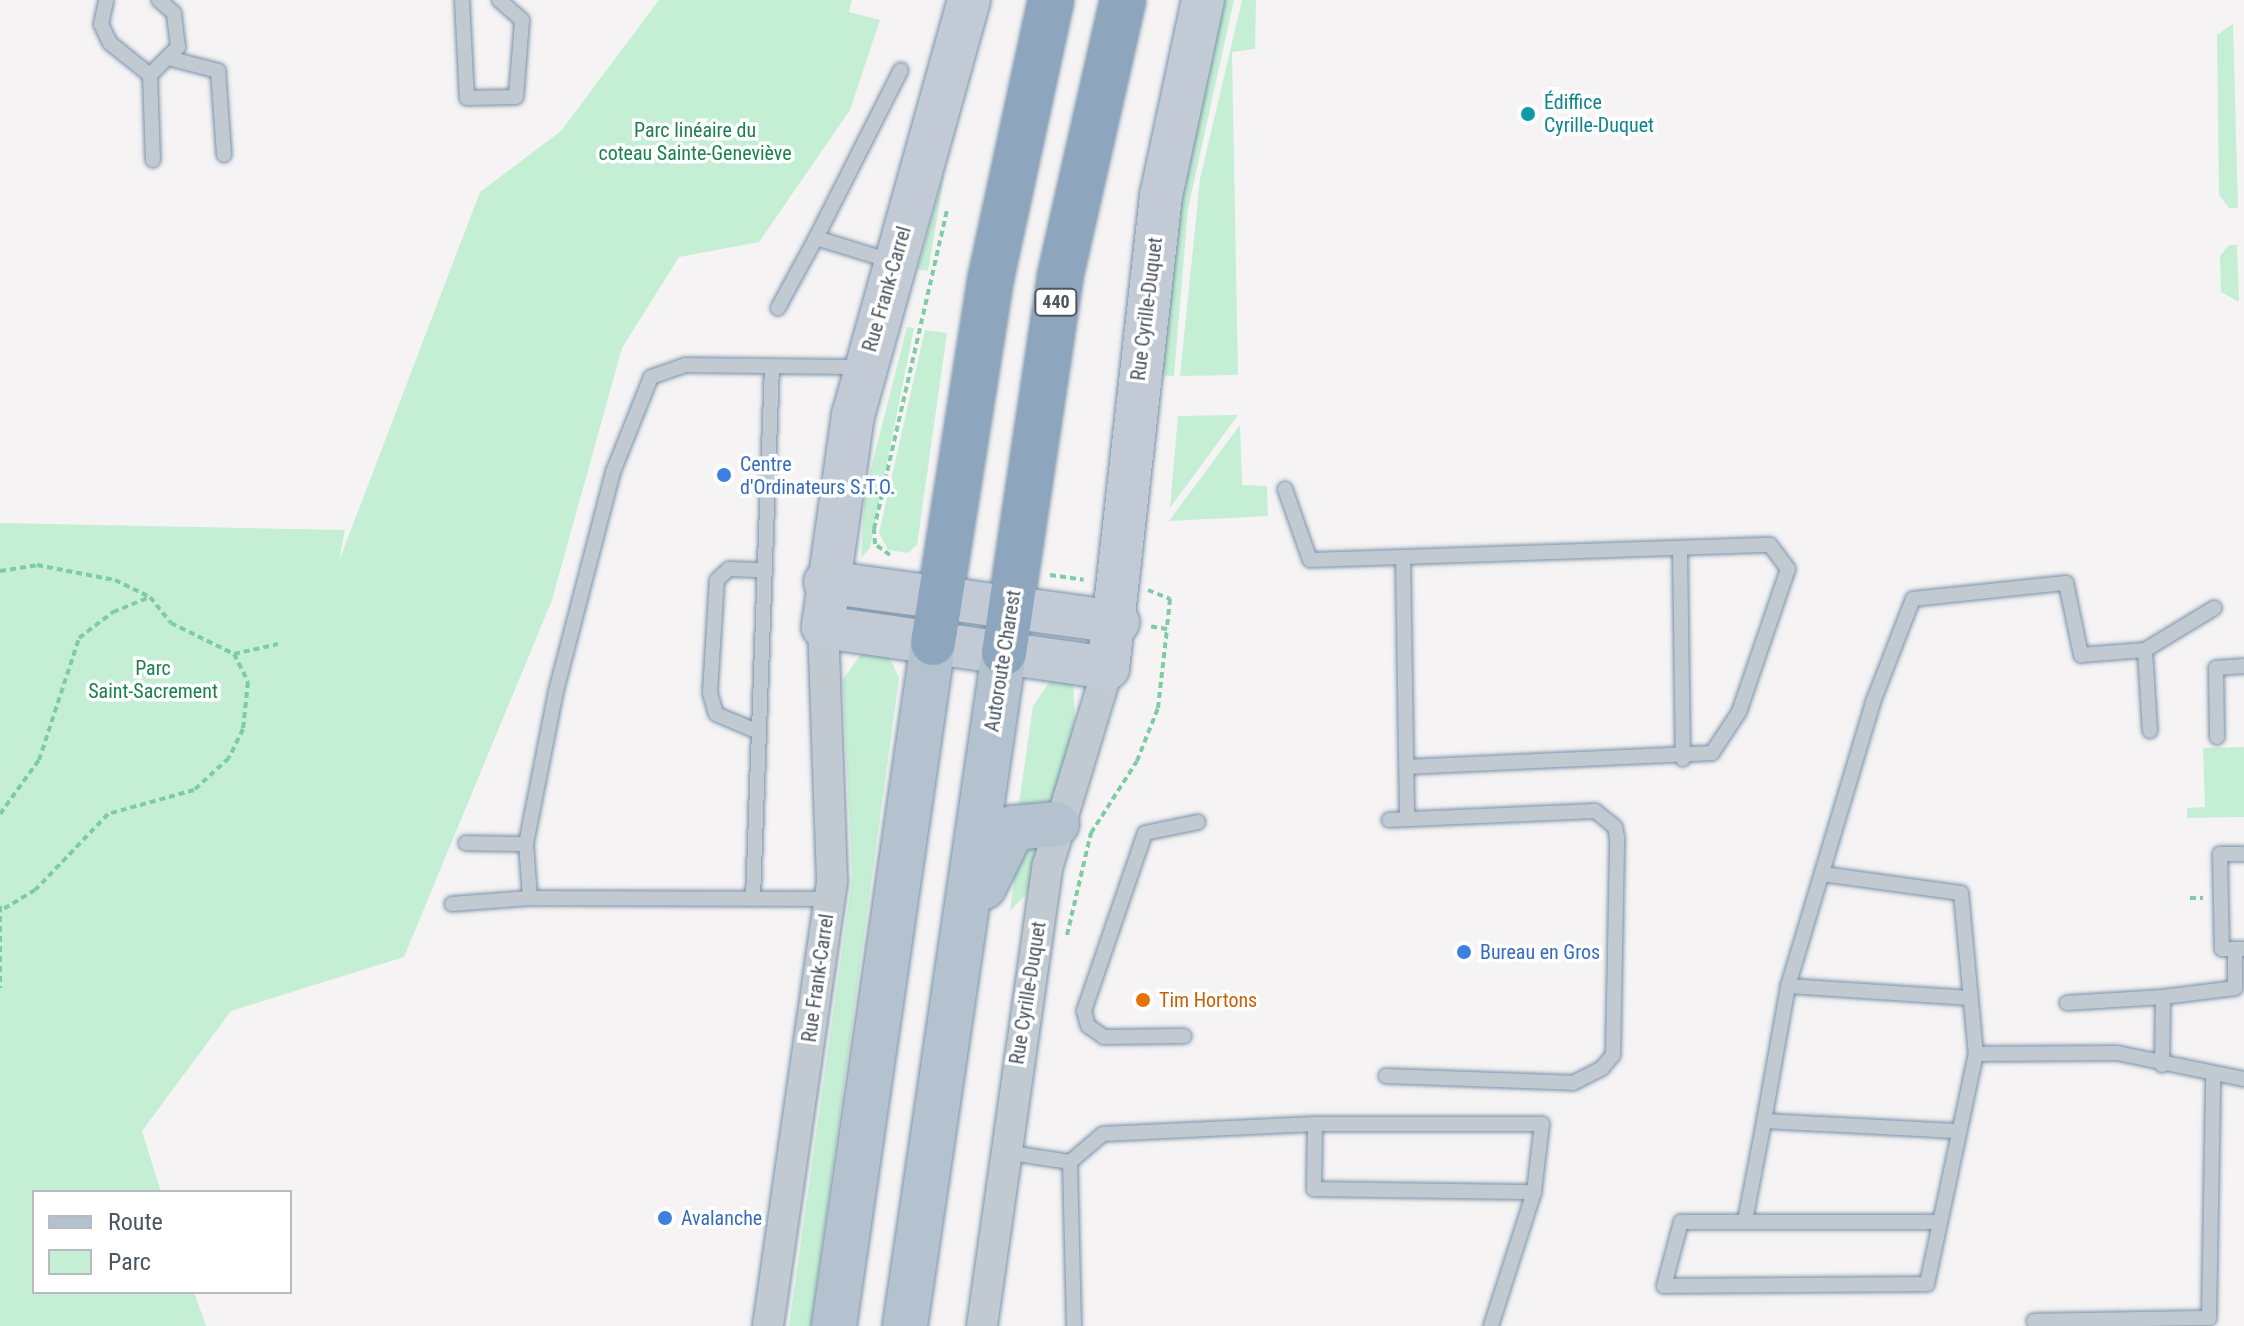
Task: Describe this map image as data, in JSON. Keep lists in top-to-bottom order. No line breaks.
{"streets":{"highway":["440","Autoroute Charest"],"street":["Rue Frank-Carrel","Rue Cyrille-Duquet"]},"parks":["Parc linéaire du coteau Sainte-Geneviève","Parc Saint-Sacrement"],"places":["Édiffice Cyrille-Duquet","Centre d'Ordinateurs S.T.O.","Bureau en Gros","Tim Hortons","Avalanche"],"legend":["Route","Parc"]}
